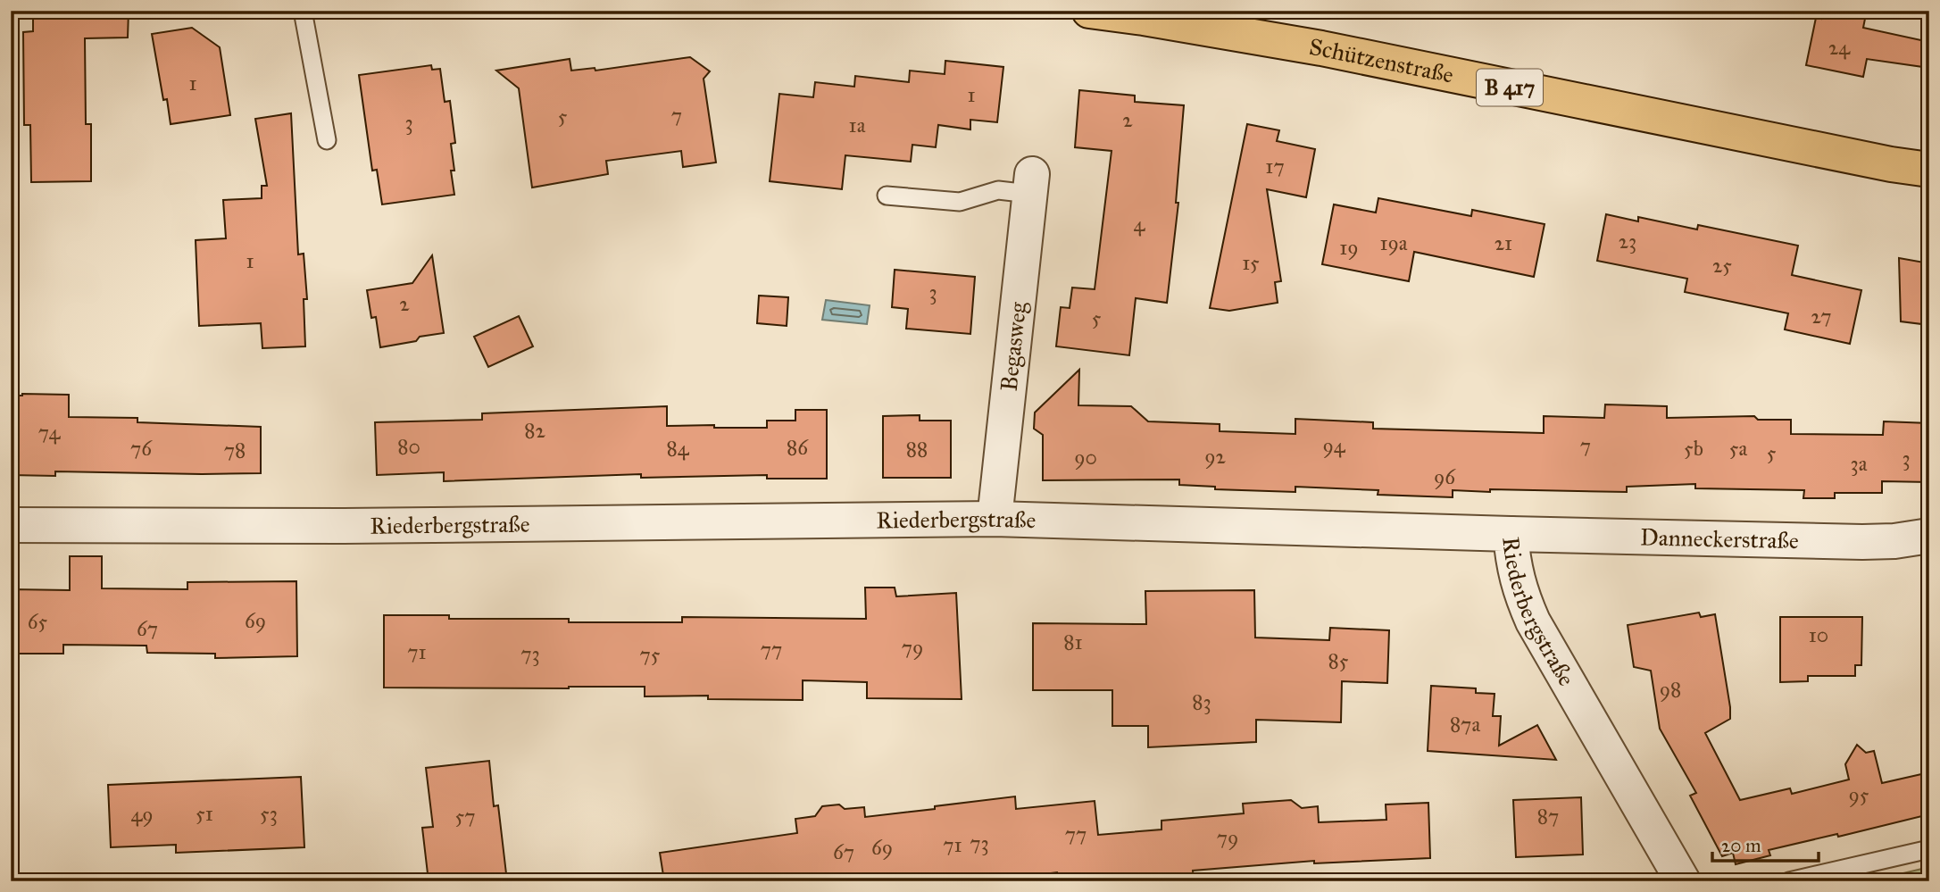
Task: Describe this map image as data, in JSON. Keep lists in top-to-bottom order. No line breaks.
{"streets":{"main road":["Schützenstraße","B 417"],"street":["Begasweg","Riederbergstraße","Danneckerstraße"]},"crossings":[["Begasweg","Riederbergstraße"],["Riederbergstraße","Danneckerstraße"]],"house_numbers":["24","1","1","7","5","2","3","1a","17","4","23","19a","21","19","1","15","25","3","2","27","5","82","74","94","7","80","86","76","84","5b","5a","88","78","5","92","90","3","3a","96","69","65","67","10","81","79","77","71","73","75","85","98","83","87a","95","51","53","49","57","87","77","79","73","71","69","67"],"scale_bar":"20 m"}
